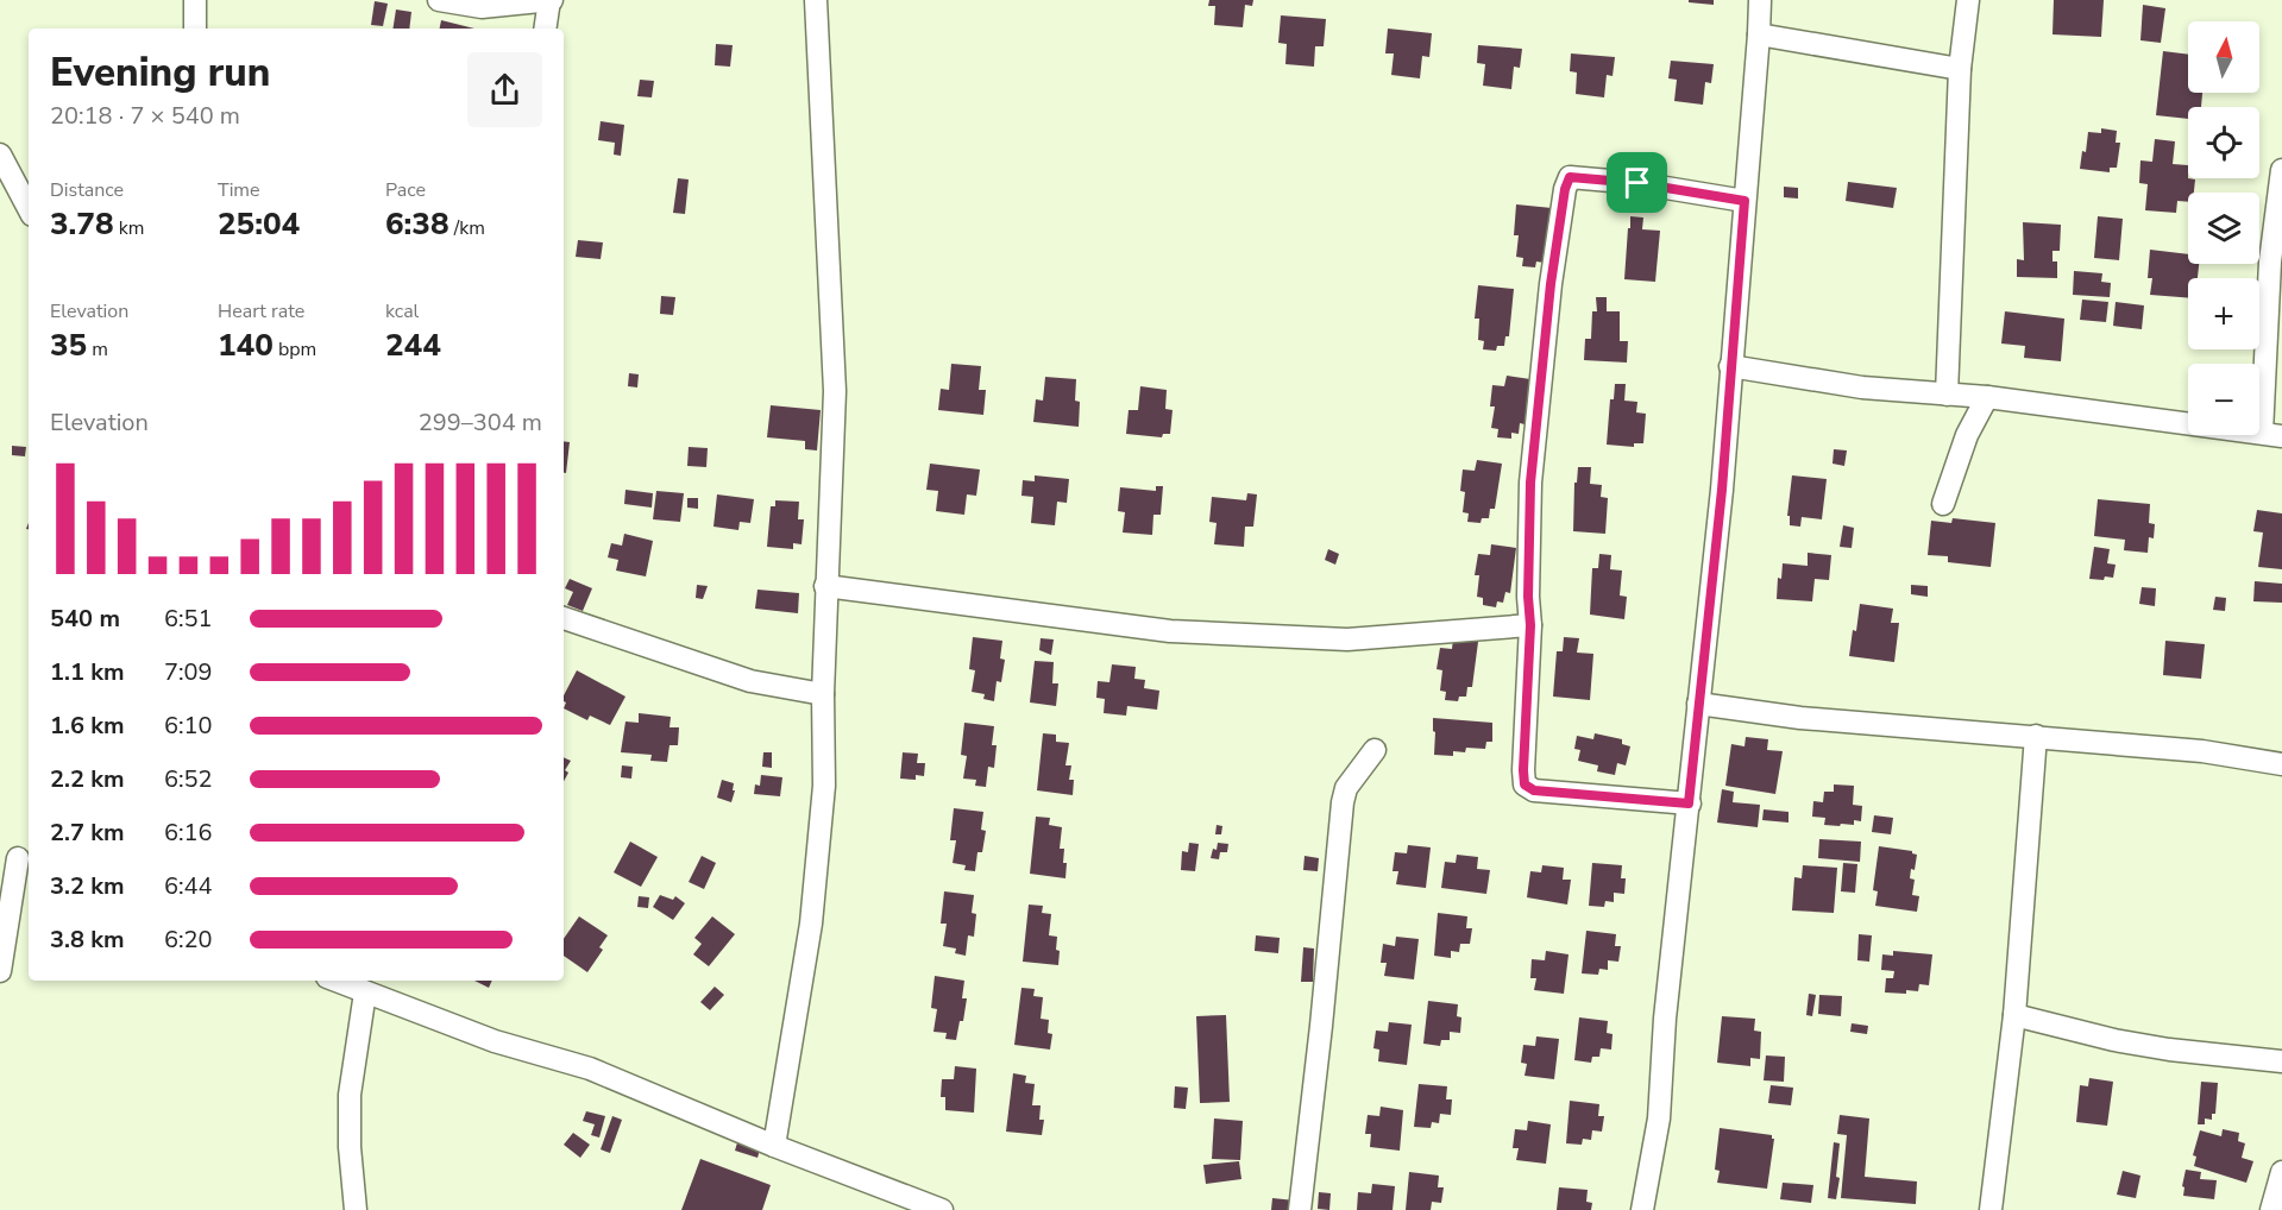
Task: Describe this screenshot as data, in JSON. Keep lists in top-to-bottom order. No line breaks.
{"north":"top","page":{"map_buttons":["+","−"],"heading":["Evening run","20:18 · 7 × 540 m"],"stats":[["Distance","3.78 km"],["Time","25:04"],["Pace","6:38 /km"],["Elevation","35 m"],["Heart rate","140 bpm"],["kcal","244"]],"chart":["Elevation","299–304 m"],"list":[{"name":"540 m","note":"6:51"},{"name":"1.1 km","note":"7:09"},{"name":"1.6 km","note":"6:10"},{"name":"2.2 km","note":"6:52"},{"name":"2.7 km","note":"6:16"},{"name":"3.2 km","note":"6:44"},{"name":"3.8 km","note":"6:20"}]}}
